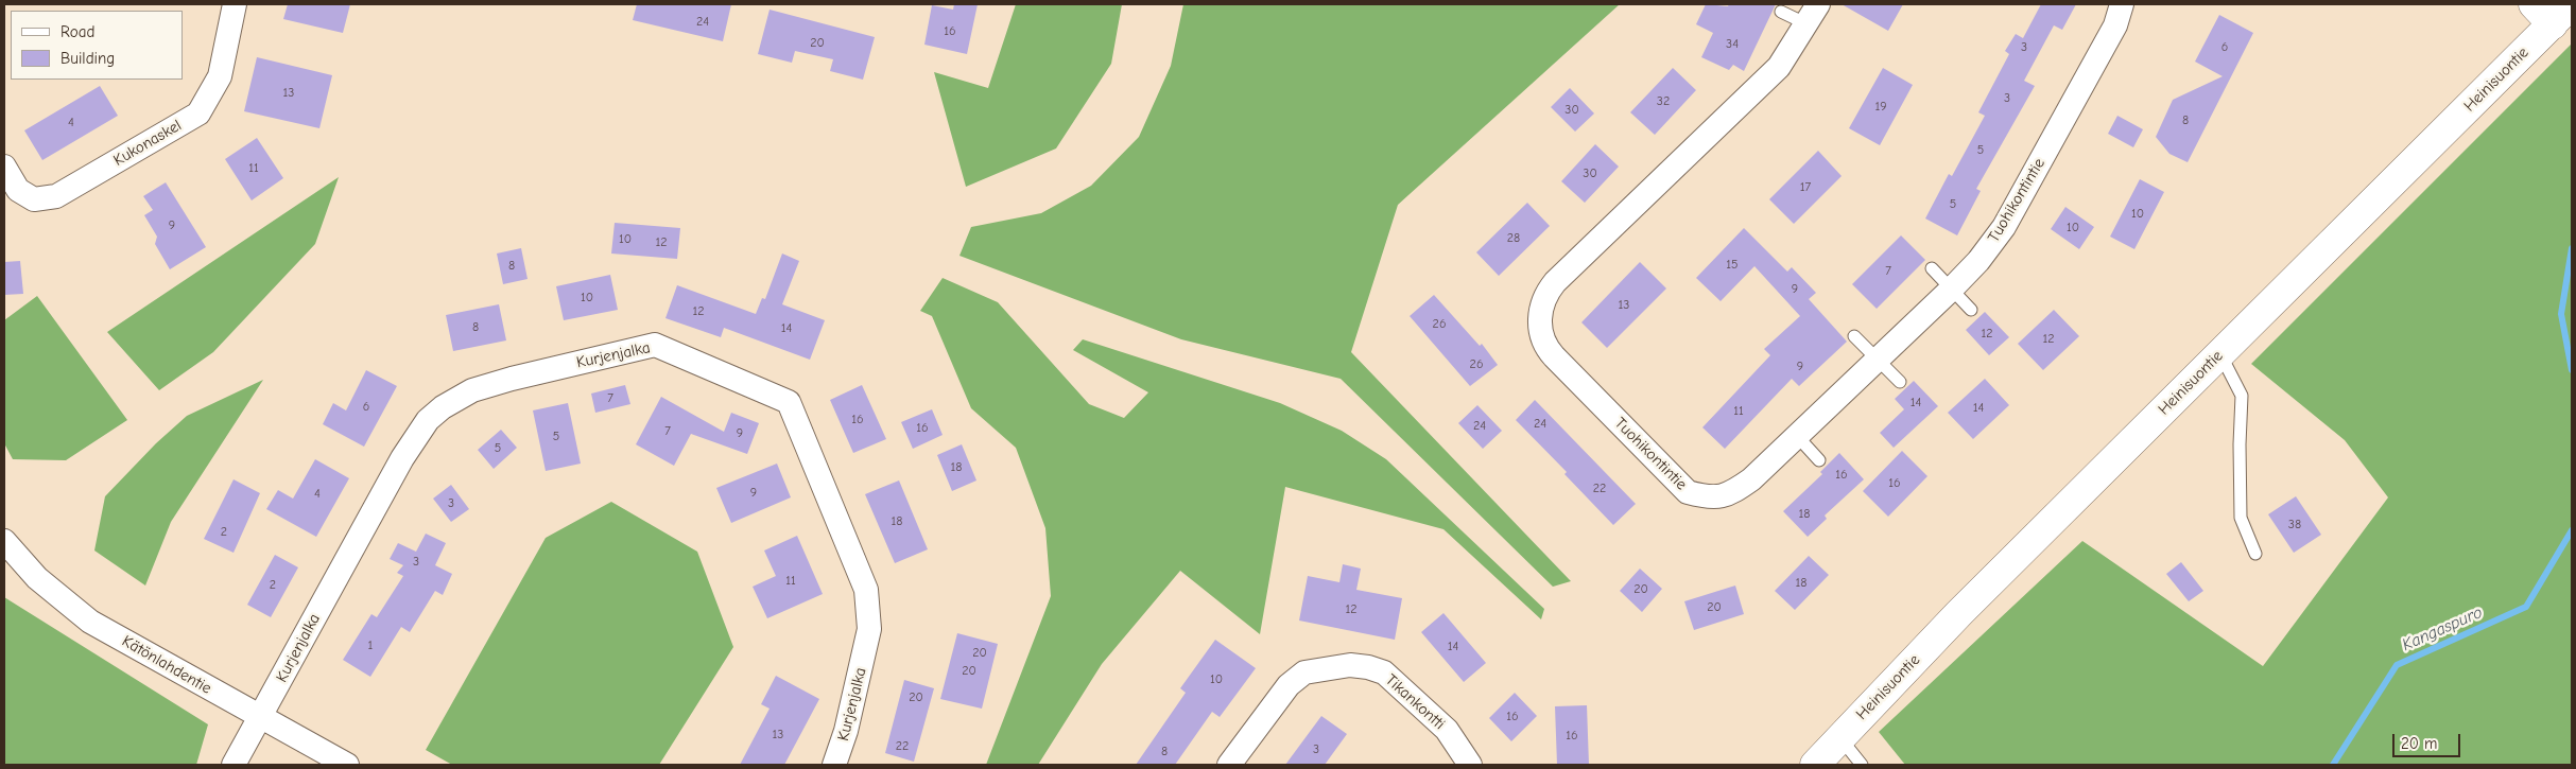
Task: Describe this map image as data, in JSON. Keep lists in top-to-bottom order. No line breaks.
{"streets":{"street":["Heinisuontie","Kukonaskel","Tuohikontintie","Kurjenjalka","Kätönlahdentie","Tikankontti"]},"crossings":[["Kurjenjalka","Kätönlahdentie"]],"water":["Kangaspuro"],"house_numbers":["24","16","20","34","3","6","13","3","32","19","30","8","4","5","11","30","17","5","10","9","10","28","10","12","15","8","7","9","10","13","12","26","8","14","12","12","26","9","7","14","6","14","11","16","24","24","16","7","9","5","5","18","16","16","22","9","4","3","18","18","38","2","3","11","18","2","20","20","12","1","14","20","20","10","20","16","13","16","22","3","8"],"legend":["Road","Building"],"scale_bar":"20 m"}
